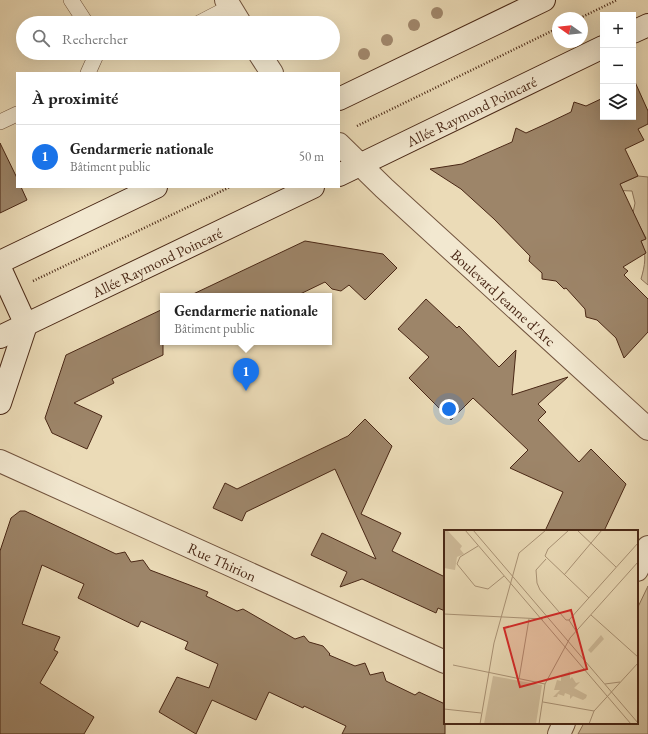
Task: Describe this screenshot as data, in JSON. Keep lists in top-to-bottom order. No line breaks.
{"streets":{"street":["Allée Raymond Poincaré","Boulevard Jeanne d'Arc","Rue Thirion"]},"crossings":[["Allée Raymond Poincaré","Boulevard Jeanne d'Arc"]],"north":"left","page":{"map_buttons":["+","−"],"search":"Rechercher","heading":"À proximité","list":[{"mark":"1","name":"Gendarmerie nationale","note":"Bâtiment public","value":"50 m"}],"popup":["Gendarmerie nationale","Bâtiment public"],"pins":"1"}}
